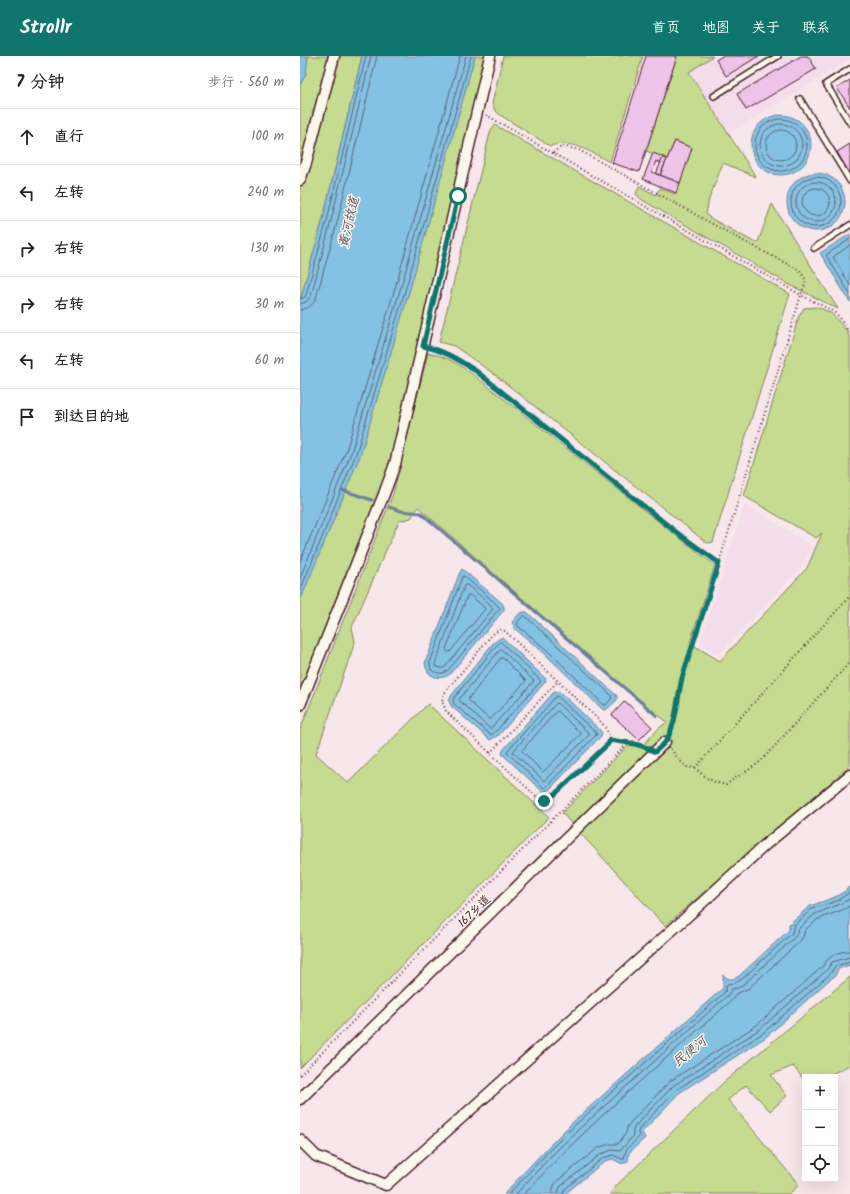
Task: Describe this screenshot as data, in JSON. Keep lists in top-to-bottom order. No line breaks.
{"streets":{"street":["167乡道"]},"water":["黄河故道","民便河"],"page":{"header":"Strollr","nav":["首页","地图","关于","联系"],"heading":["7 分钟","步行 · 560 m"],"list":[["直行","100 m"],["左转","240 m"],["右转","130 m"],["右转","30 m"],["左转","60 m"],"到达目的地"],"map_buttons":["+","−"]}}
